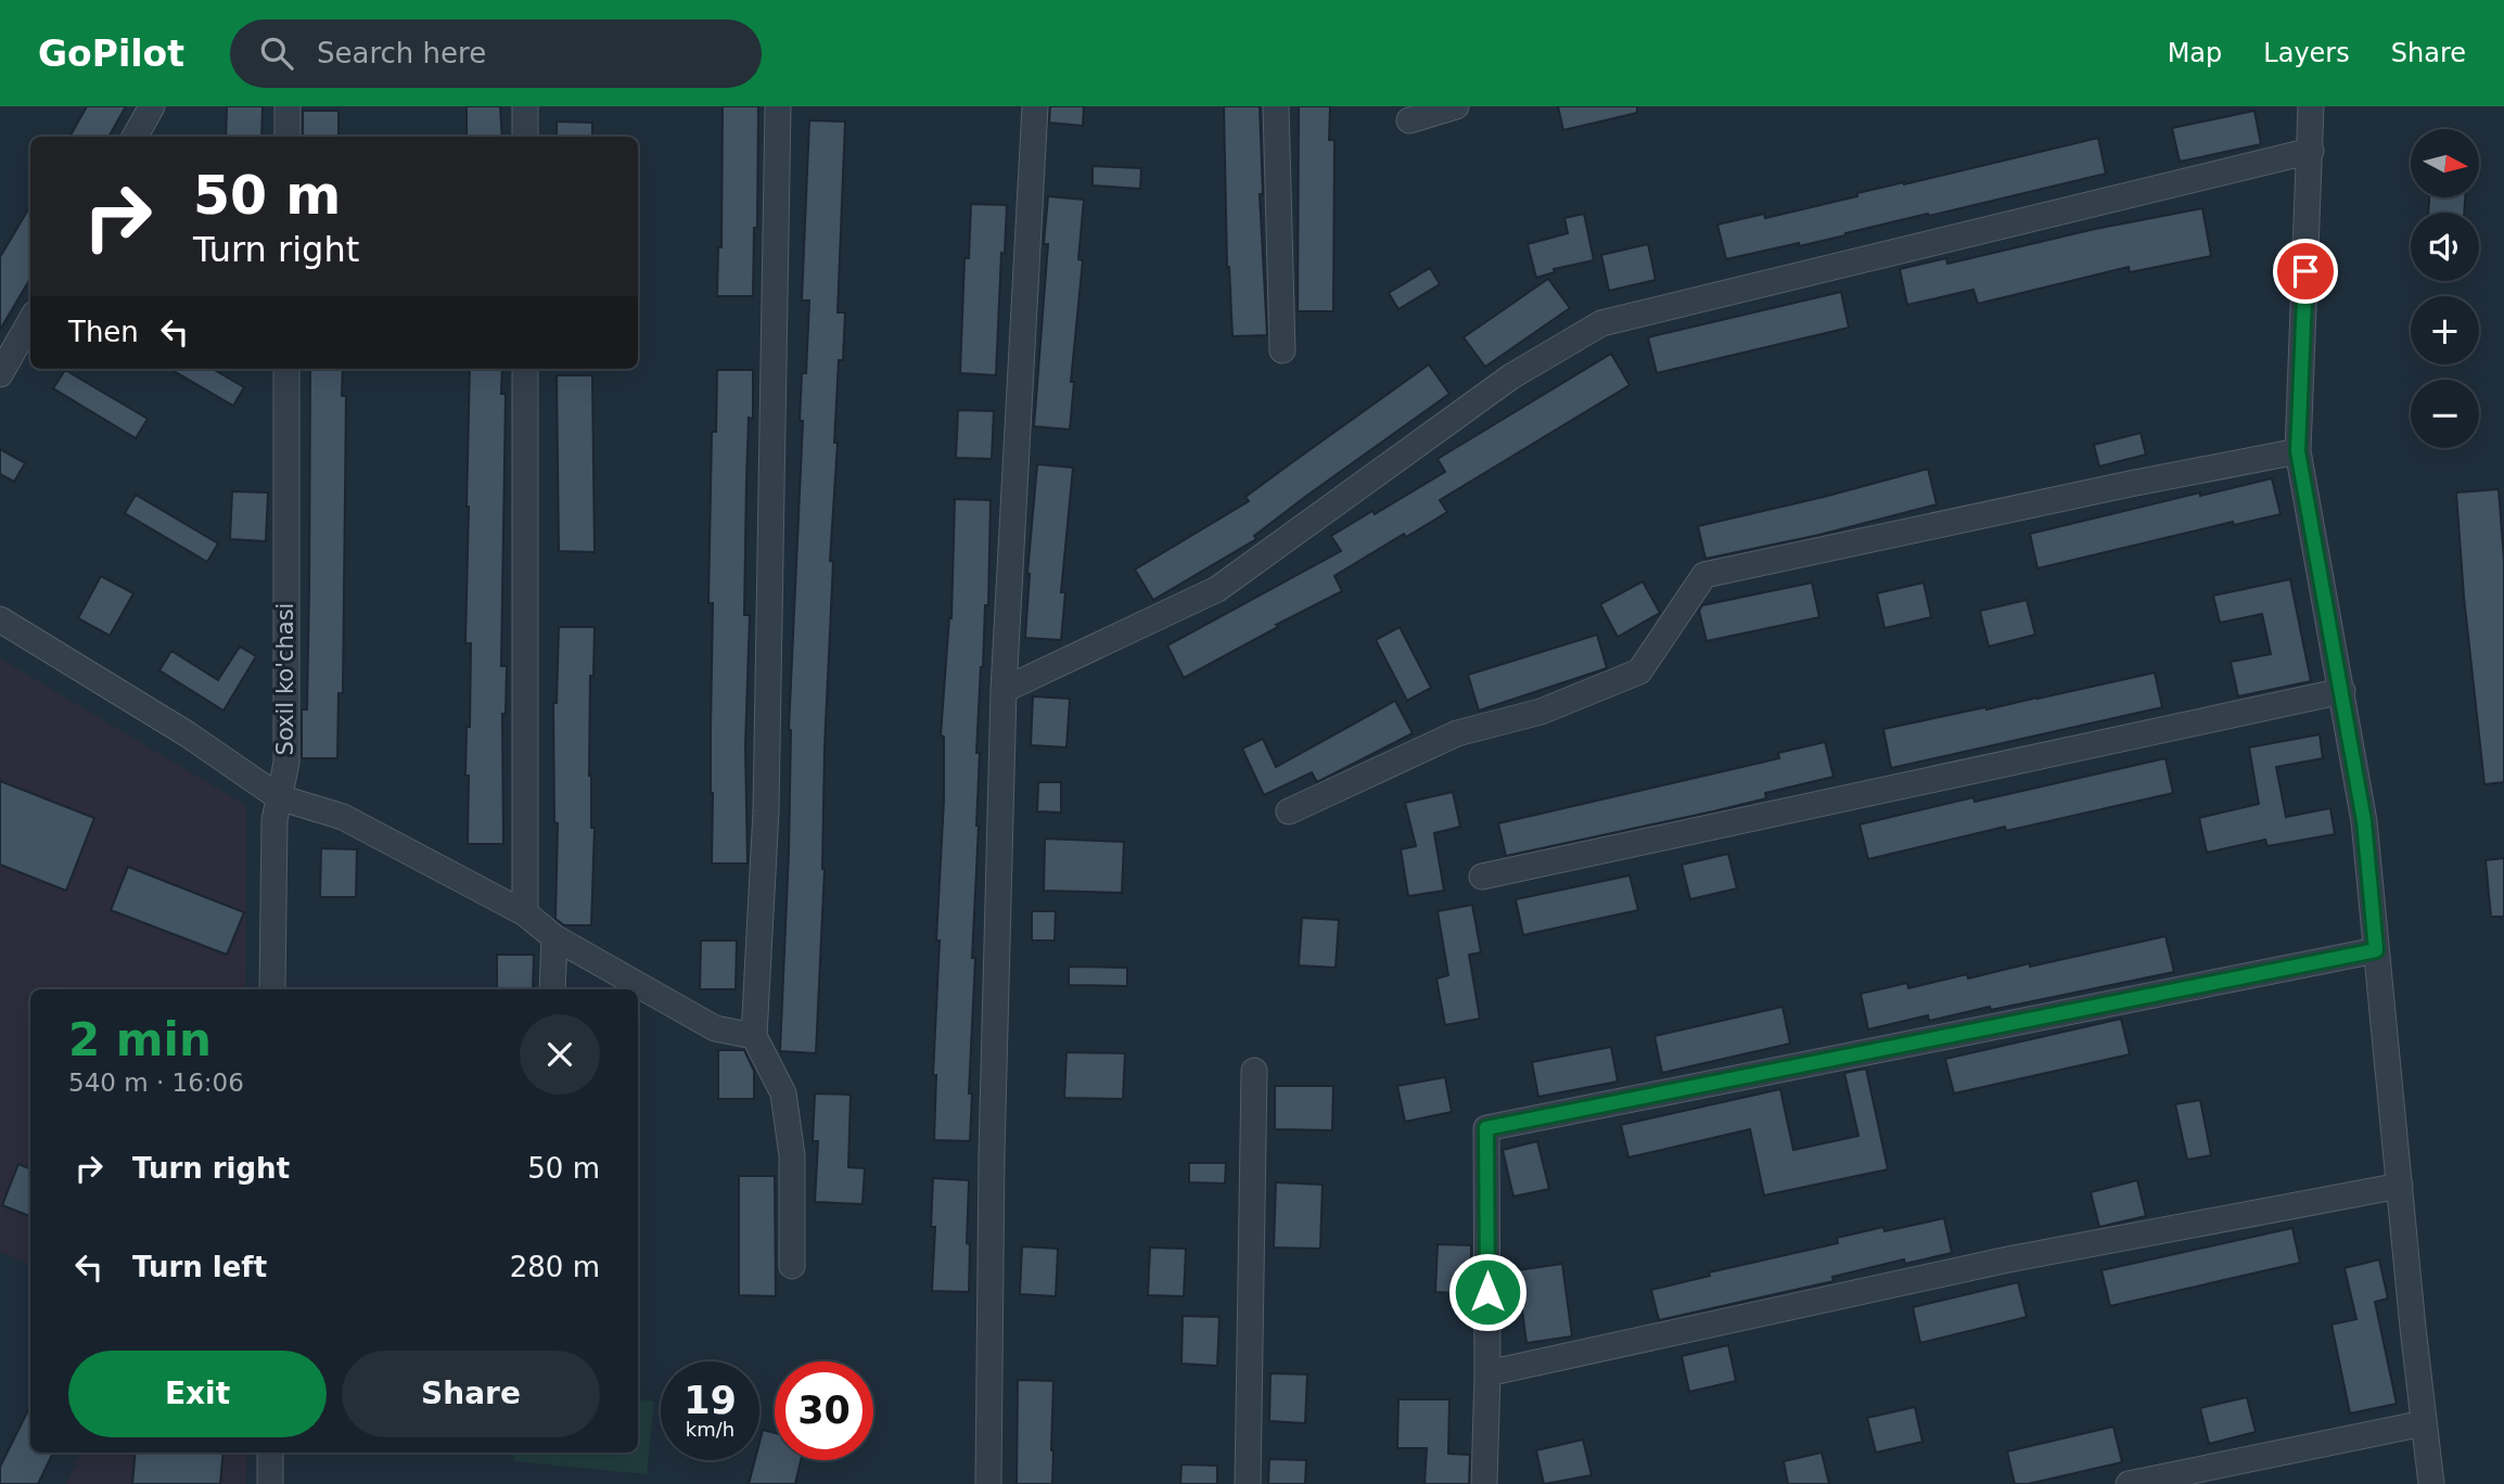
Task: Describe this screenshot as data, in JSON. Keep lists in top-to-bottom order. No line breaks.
{"streets":{"street":["Soxil ko'chasi"]},"north":"right","page":{"header":"GoPilot","search":"Search here","nav":["Map","Layers","Share"],"map_buttons":["+","−"],"turn":["50 m","Turn right"],"then":"Then","heading":["2 min","540 m · 16:06"],"list":[{"name":"Turn right","value":"50 m"},{"name":"Turn left","value":"280 m"}],"buttons":["Exit","Share"],"speed":"19 km/h","limit":"30"}}
